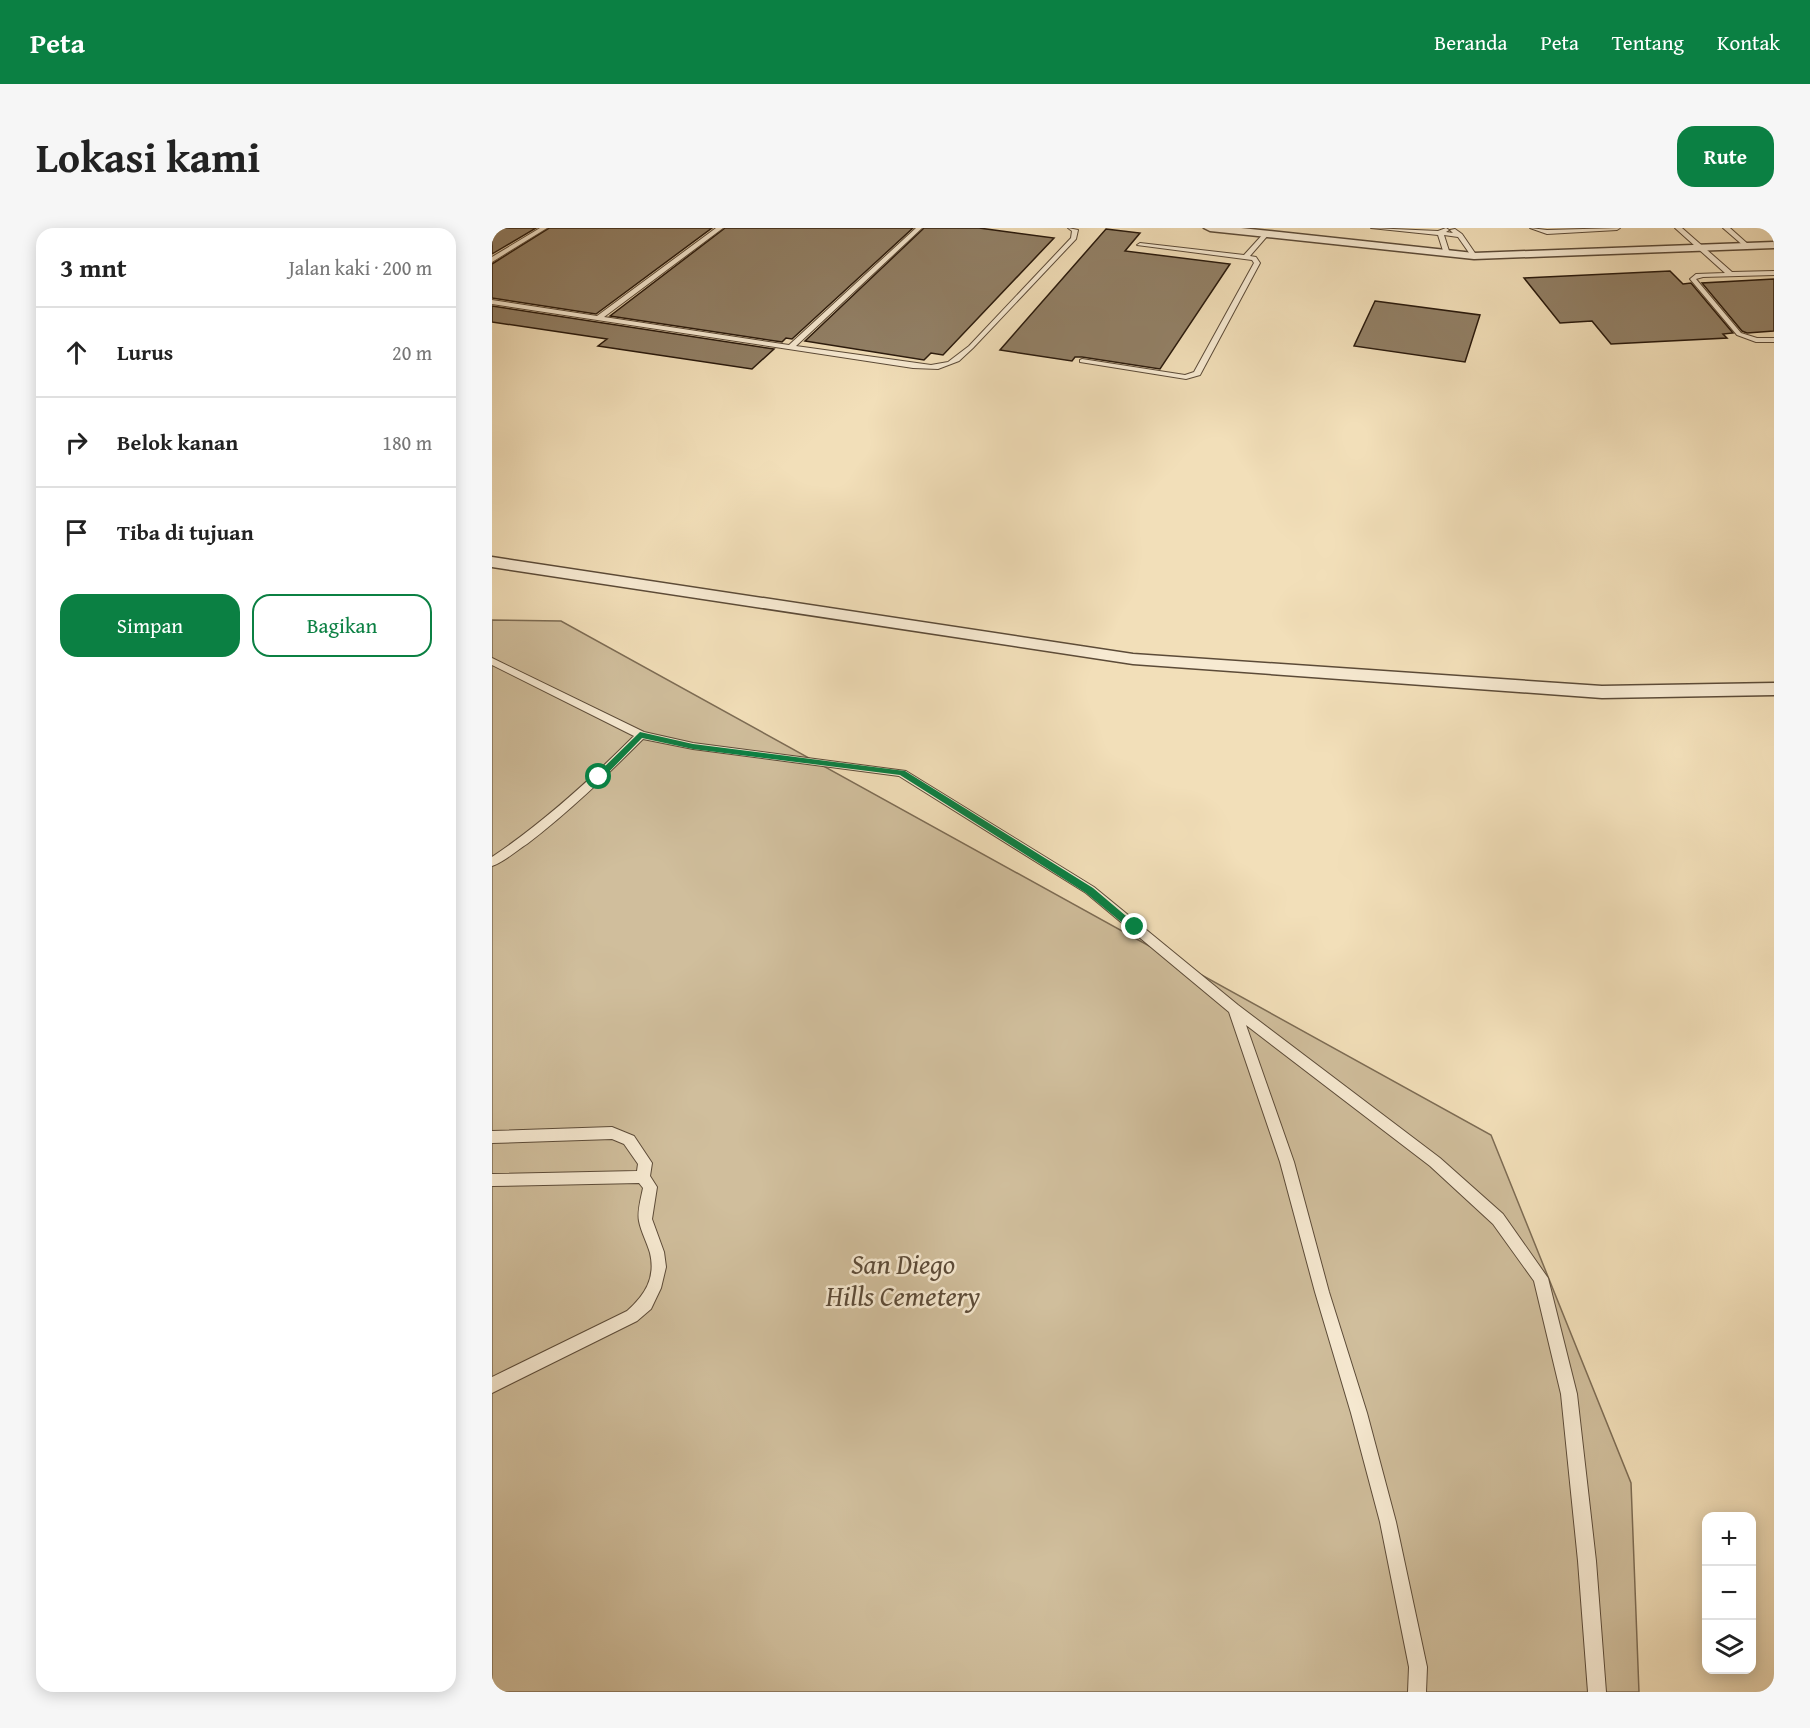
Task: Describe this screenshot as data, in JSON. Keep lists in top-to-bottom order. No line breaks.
{"parks":["San Diego Hills Cemetery"],"page":{"header":"Peta","nav":["Beranda","Peta","Tentang","Kontak"],"title":"Lokasi kami","buttons":["Rute",["Simpan","Bagikan"]],"heading":["3 mnt","Jalan kaki · 200 m"],"list":[["Lurus","20 m"],["Belok kanan","180 m"],"Tiba di tujuan"],"map_buttons":["+","−"]}}
